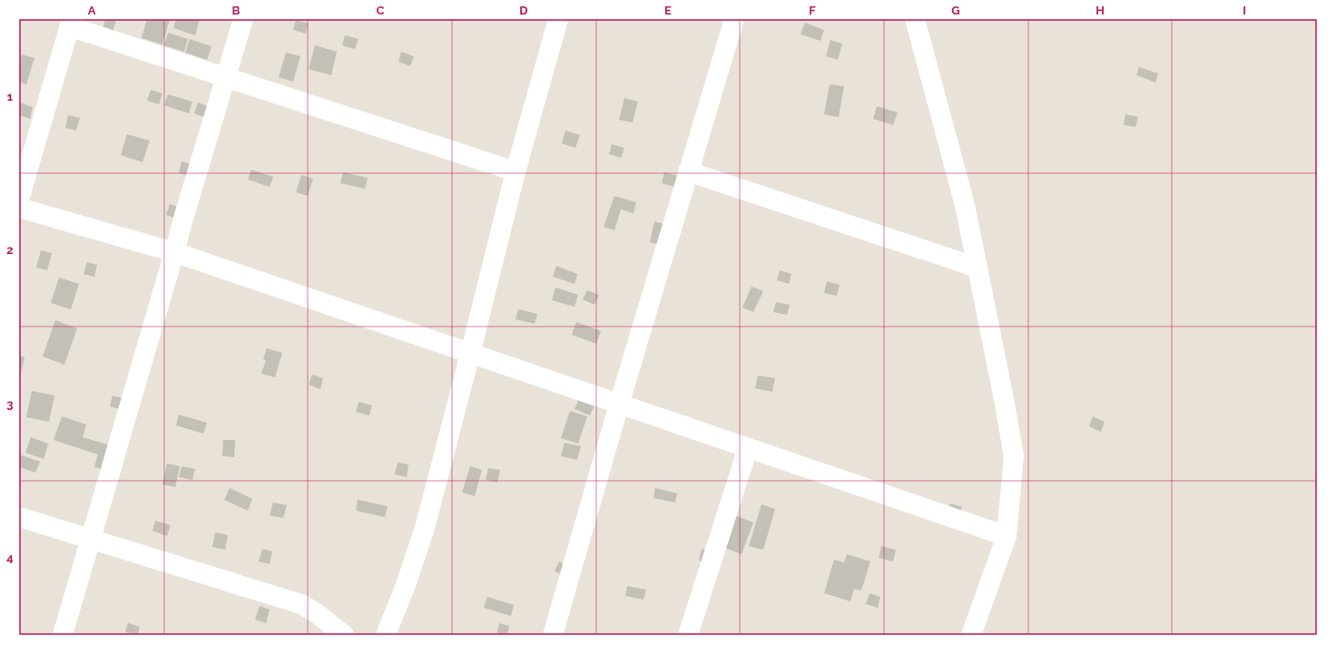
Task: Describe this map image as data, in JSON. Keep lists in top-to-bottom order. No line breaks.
{"grid":{"columns":["A","B","C","D","E","F","G","H","I"],"rows":["1","2","3","4"]}}
